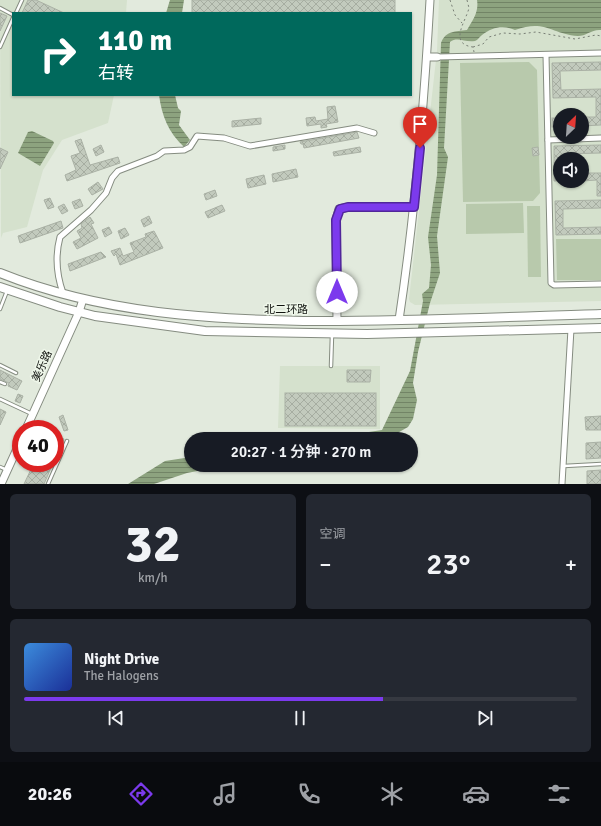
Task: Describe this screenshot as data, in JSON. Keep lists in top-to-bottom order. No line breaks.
{"streets":{"main road":["北二环路"],"street":["美乐路"]},"crossings":[["北二环路","美乐路"]],"north":"top right","page":{"turn":["110 m","右转"],"limit":"40","trip":"20:27 · 1 分钟 · 270 m","tile":[["32","km/h"],"空调"],"heat":["−","23°","+"],"song":["Night Drive","The Halogens"],"tabs":"20:26"}}
